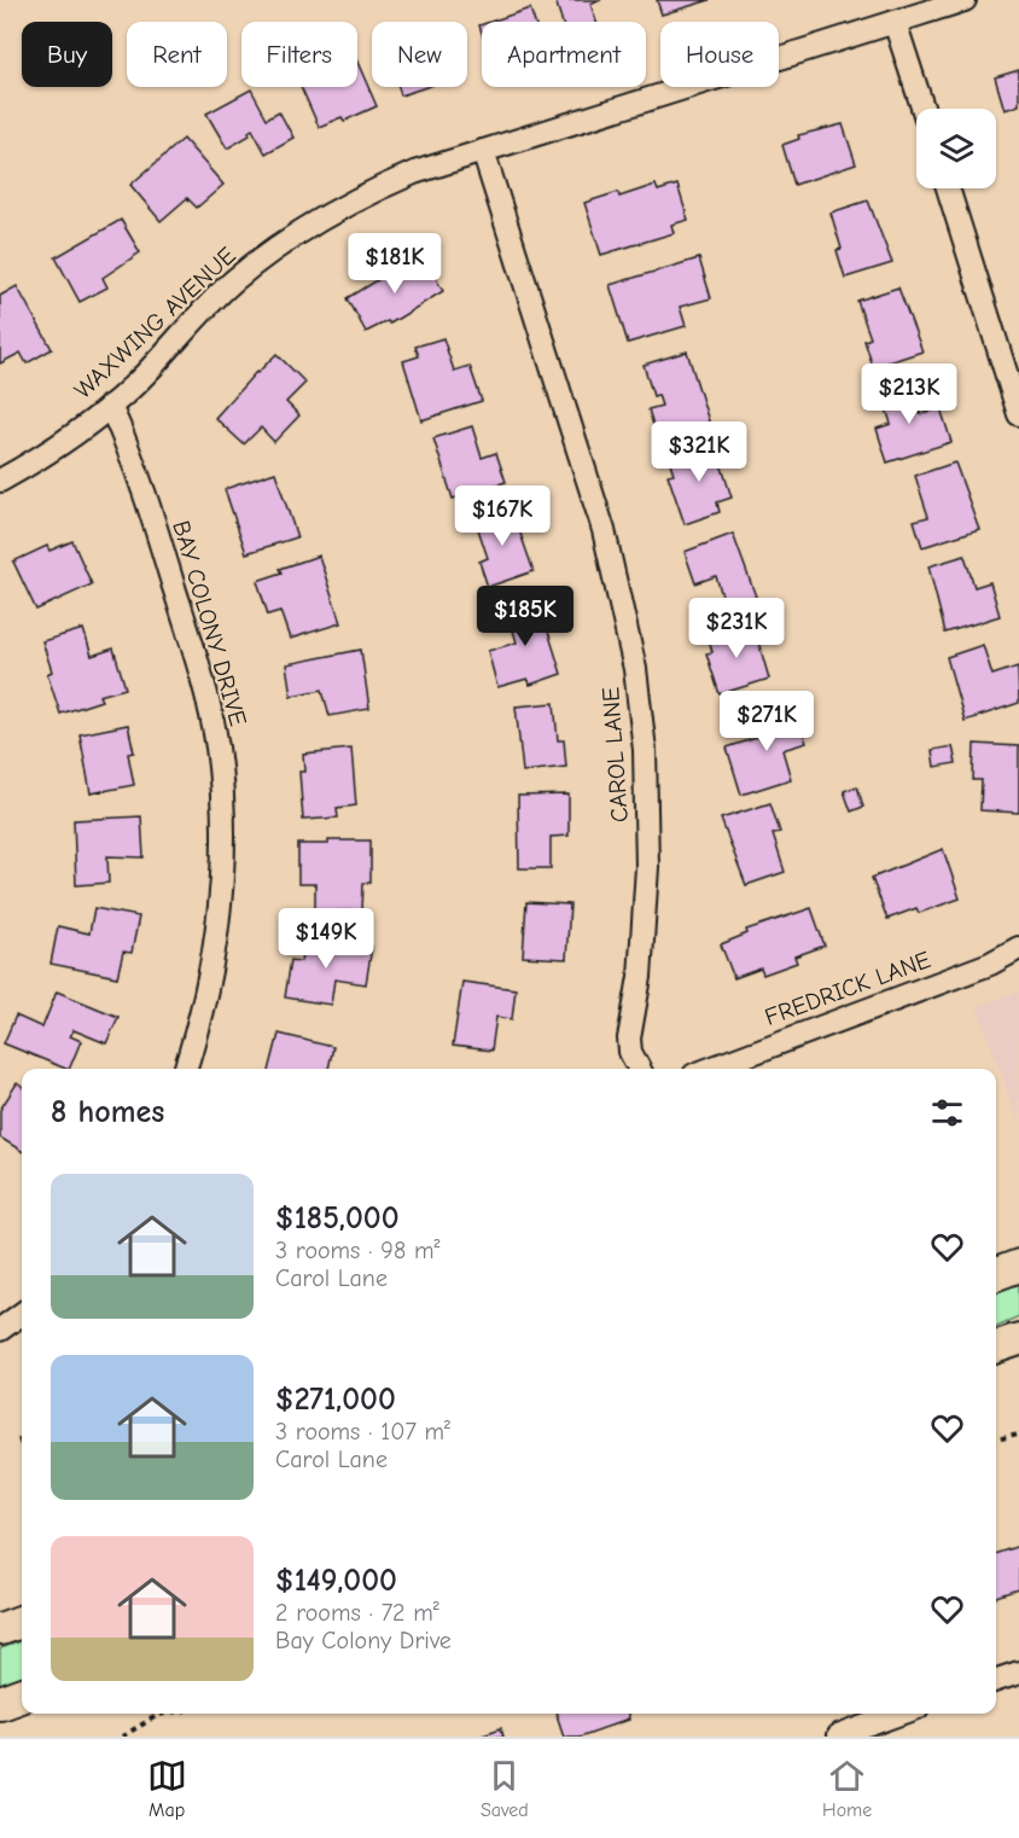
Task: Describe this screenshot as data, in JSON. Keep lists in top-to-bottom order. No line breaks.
{"streets":{"street":["WAXWING AVENUE","BAY COLONY DRIVE","CAROL LANE","FREDRICK LANE"]},"crossings":[["WAXWING AVENUE","BAY COLONY DRIVE"],["WAXWING AVENUE","CAROL LANE"]],"page":{"chip":["Buy","Rent","Filters","New","Apartment","House"],"price":["$181K","$213K","$321K","$167K","$185K","$231K","$271K","$149K"],"heading":"8 homes","list":[{"name":"$185,000","note":"3 rooms · 98 m² · Carol Lane"},{"name":"$271,000","note":"3 rooms · 107 m² · Carol Lane"},{"name":"$149,000","note":"2 rooms · 72 m² · Bay Colony Drive"}],"tabs":["Map","Saved","Home"]}}
